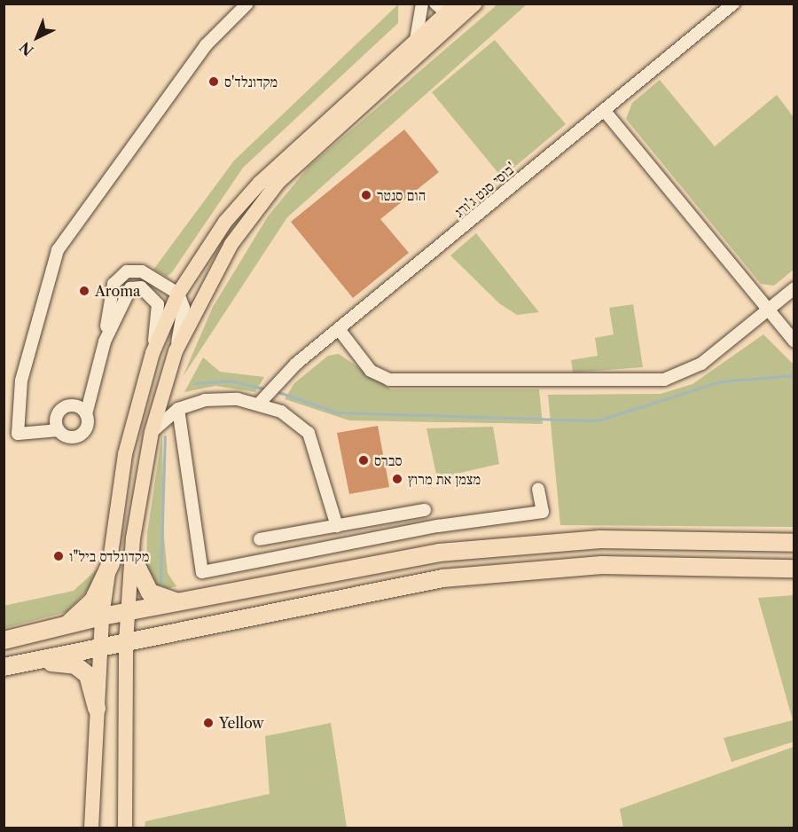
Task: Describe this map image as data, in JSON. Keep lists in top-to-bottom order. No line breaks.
{"streets":{"street":["בוסי סנט ג'ורג'"]},"places":["מקדונלד'ס","הום סנטר","Aroma","סברס","מצמן את מרוץ","מקדונלדס ביל\"ו","Yellow"],"north":"bottom left"}
